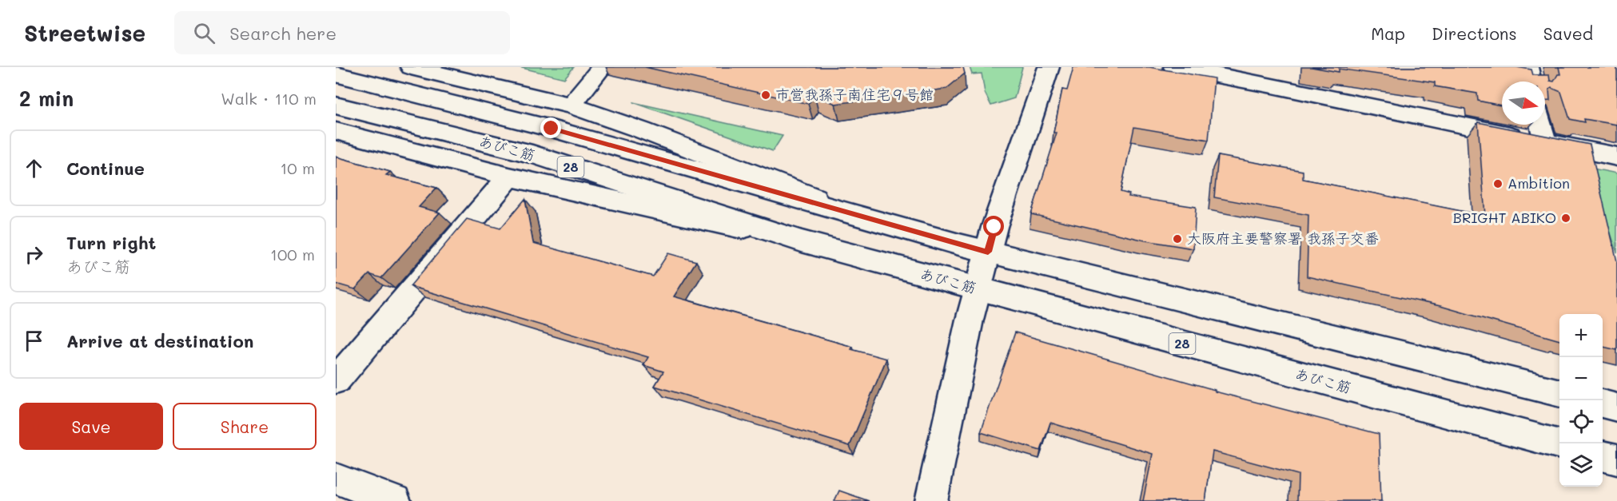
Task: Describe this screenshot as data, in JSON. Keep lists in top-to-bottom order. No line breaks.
{"streets":{"main road":["あびこ筋","28"]},"places":["市営我孫子南住宅９号館","Ambition","BRIGHT ABIKO","大阪府主要警察署 我孫子交番"],"north":"right","page":{"header":"Streetwise","search":"Search here","nav":["Map","Directions","Saved"],"heading":["2 min","Walk · 110 m"],"list":[["Continue","10 m"],["Turn right","あびこ筋","100 m"],"Arrive at destination"],"map_buttons":["+","−"],"buttons":["Save","Share"]}}
